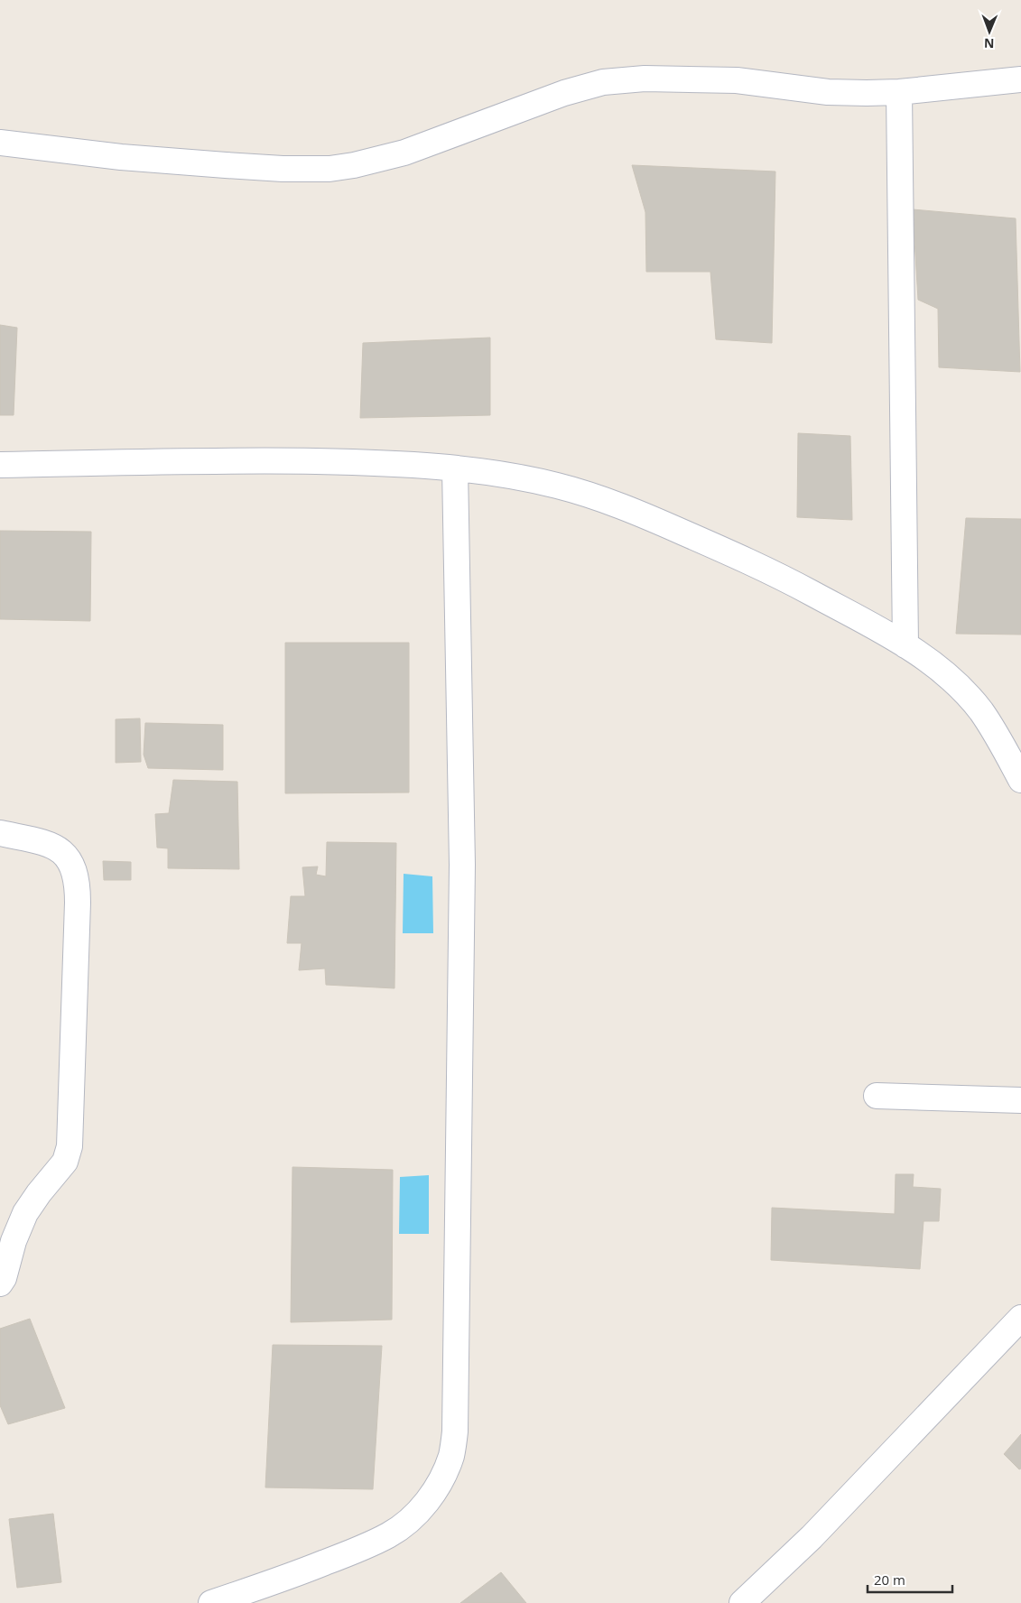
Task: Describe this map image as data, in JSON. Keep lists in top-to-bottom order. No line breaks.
{"scale_bar":"20 m","north":"bottom"}
